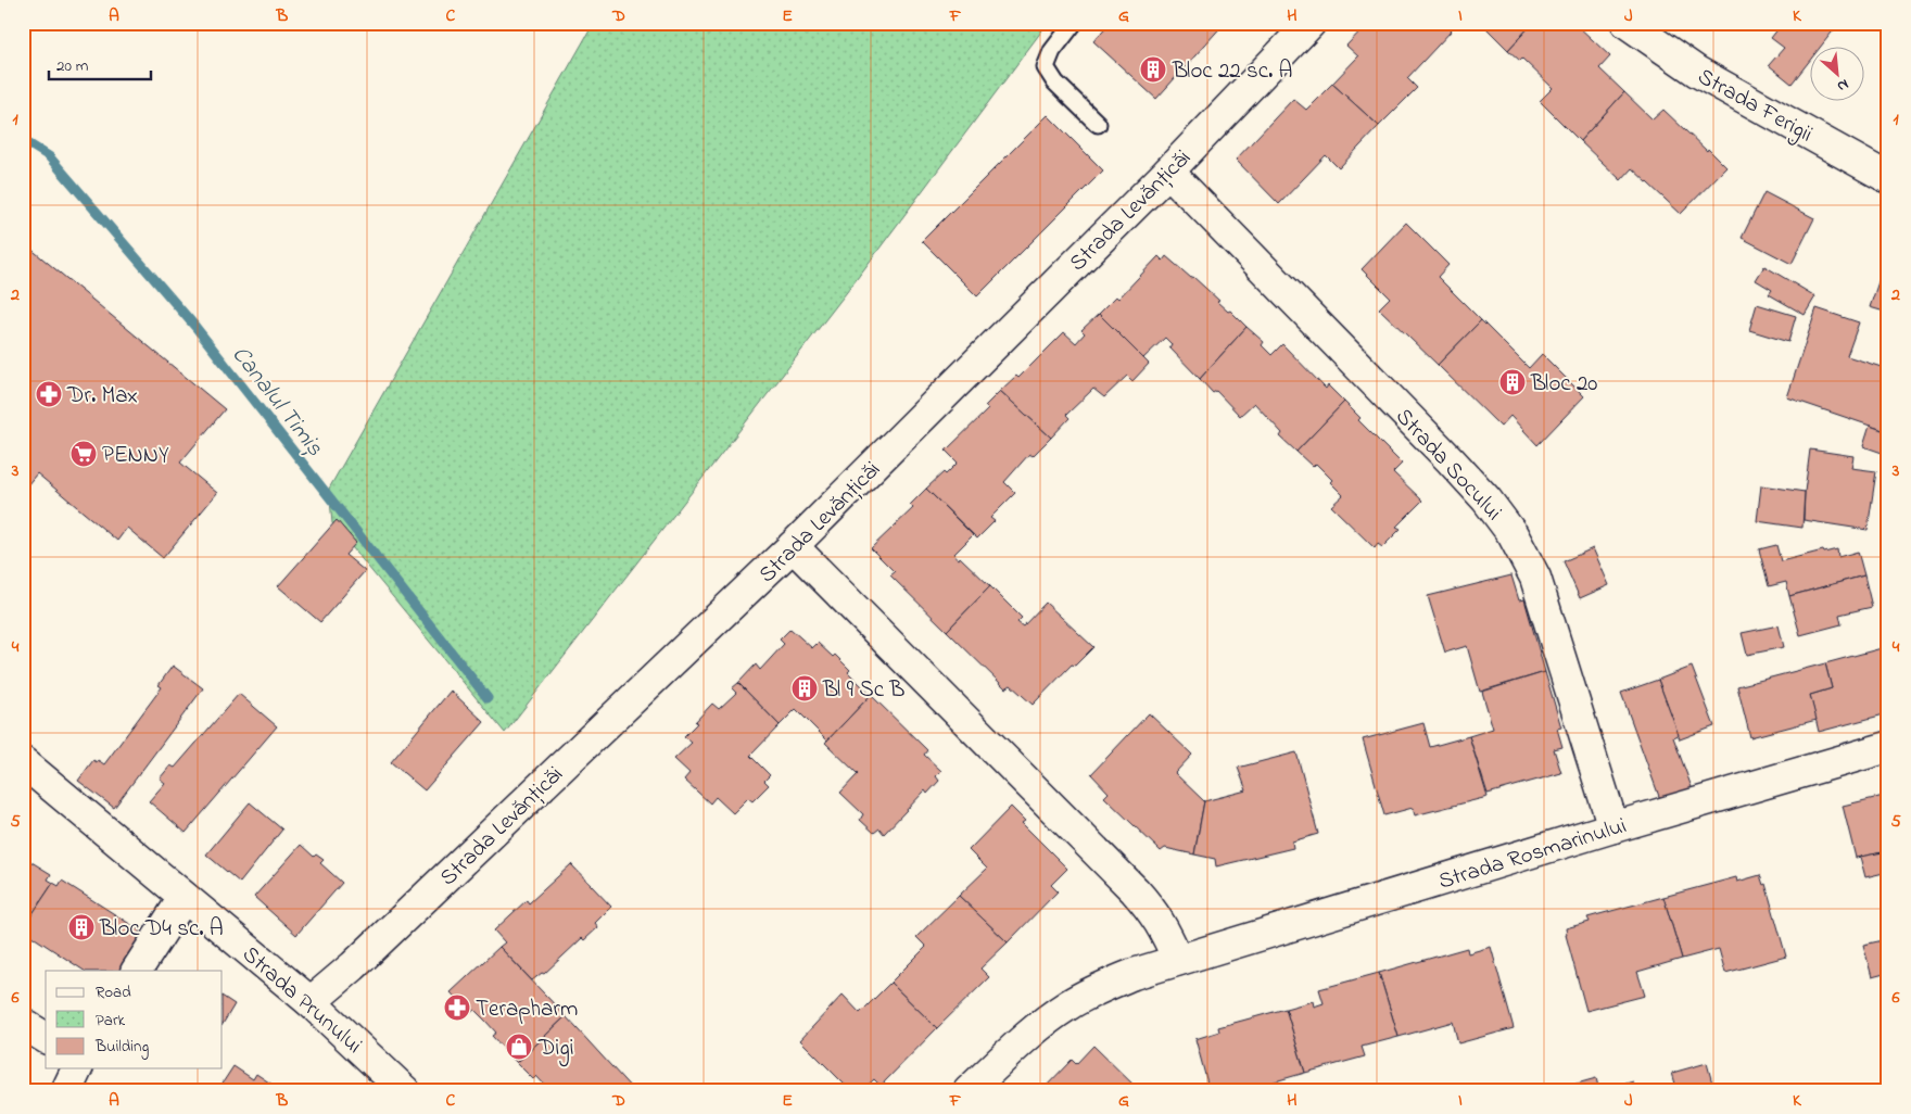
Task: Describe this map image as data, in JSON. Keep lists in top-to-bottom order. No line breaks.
{"streets":{"street":["Strada Ferigii","Strada Levănțicăi","Strada Socului","Strada Rosmarinului","Strada Prunului"]},"crossings":[["Strada Levănțicăi","Strada Socului"],["Strada Levănțicăi","Strada Prunului"],["Strada Socului","Strada Rosmarinului"]],"water":["Canalul Timiș"],"places":{"building":["Bloc 22 sc. A","Bloc 20","Bl 9 Sc B","Bloc D4 sc. A"],"pharmacy":["Dr. Max","Terapharm"],"supermarket":["PENNY"],"shop":["Digi"]},"legend":["Road","Park","Building"],"scale_bar":"20 m","north":"bottom right","grid":{"columns":["A","B","C","D","E","F","G","H","I","J","K"],"rows":["1","2","3","4","5","6"]}}
